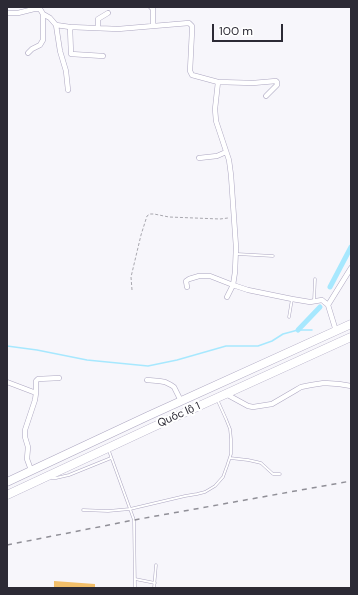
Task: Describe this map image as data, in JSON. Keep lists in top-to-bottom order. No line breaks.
{"streets":{"highway":["Quốc lộ 1"]},"scale_bar":"100 m"}
